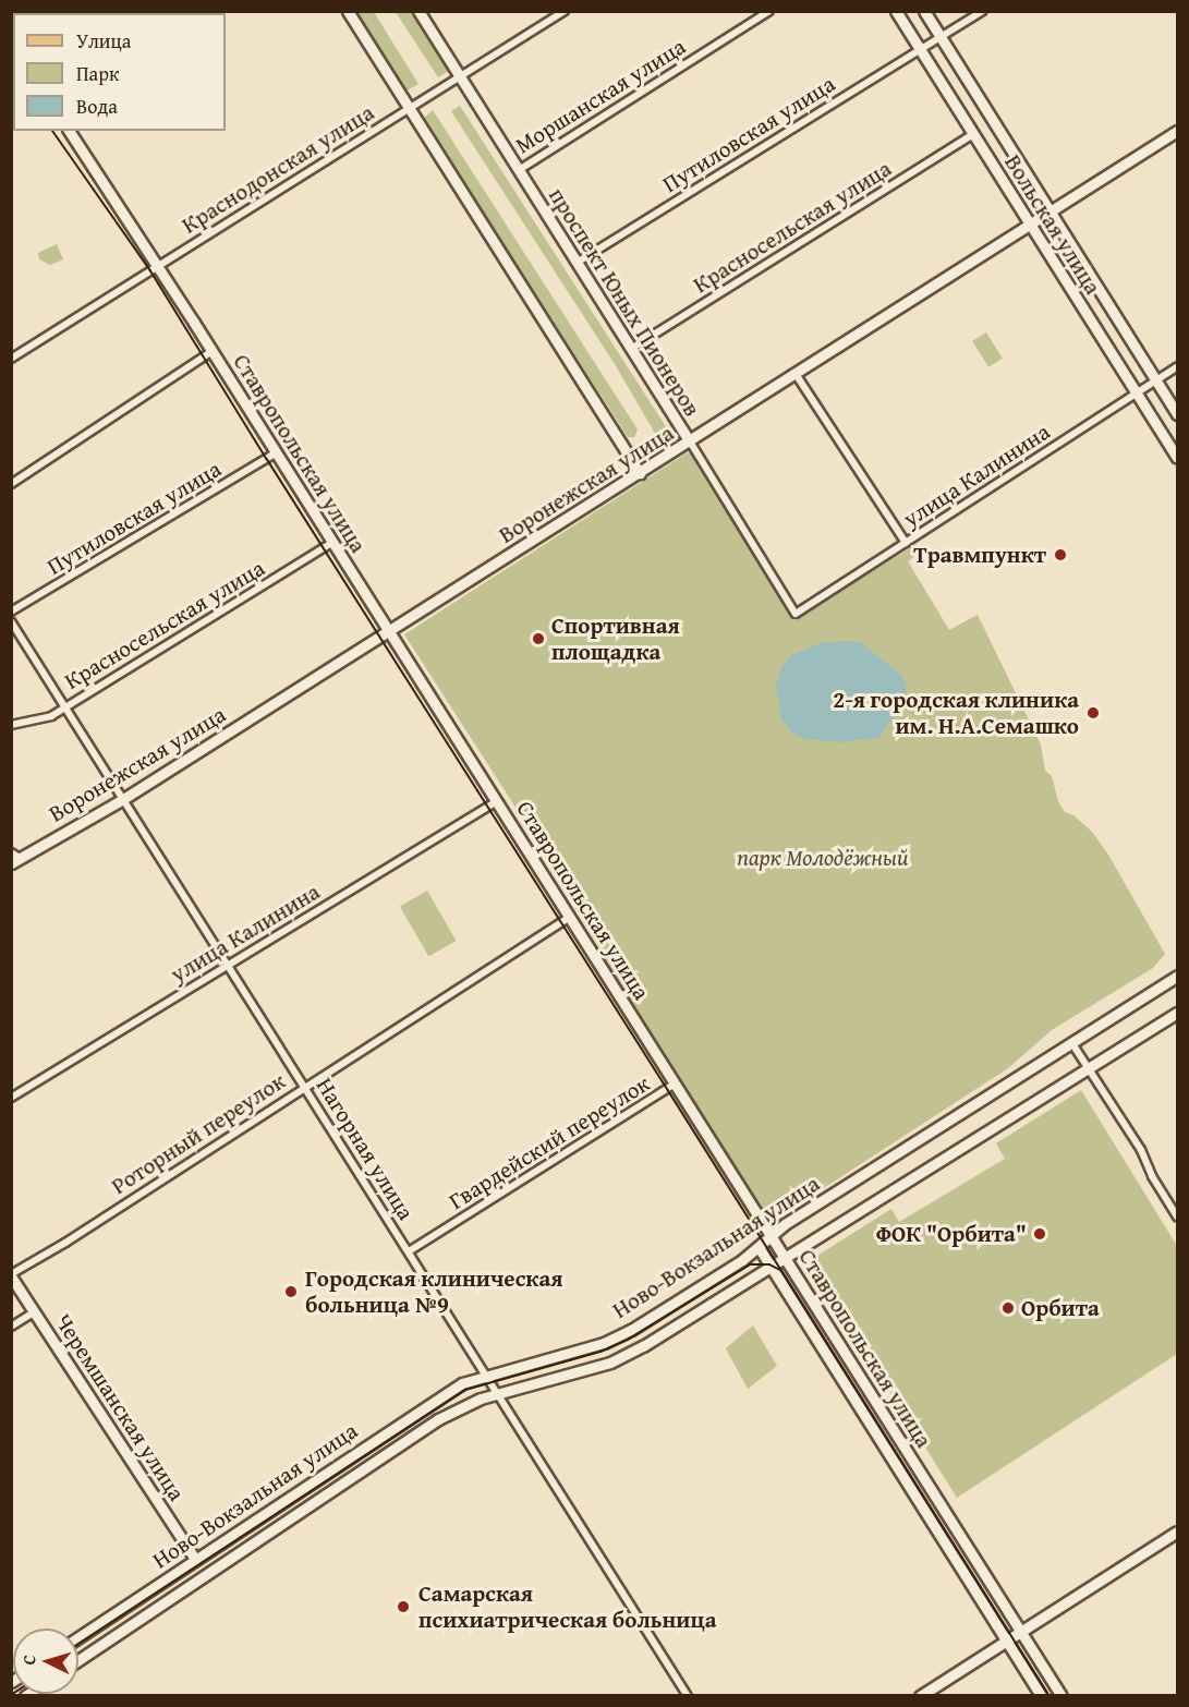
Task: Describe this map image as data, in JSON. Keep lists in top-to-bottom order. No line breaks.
{"streets":{"street":["Моршанская улица","Путиловская улица","Краснодонская улица","Вольская улица","Красносельская улица","проспект Юных Пионеров","Ставропольская улица","улица Калинина","Воронежская улица","Роторный переулок","Гвардейский переулок","Нагорная улица","Ново-Вокзальная улица","Черемшанская улица"]},"crossings":[["Моршанская улица","проспект Юных Пионеров"],["Путиловская улица","Вольская улица"],["Путиловская улица","проспект Юных Пионеров"],["Путиловская улица","Ставропольская улица"],["Краснодонская улица","проспект Юных Пионеров"],["Краснодонская улица","Ставропольская улица"],["Вольская улица","Красносельская улица"],["Вольская улица","улица Калинина"],["Вольская улица","Воронежская улица"],["Красносельская улица","проспект Юных Пионеров"],["Красносельская улица","Ставропольская улица"],["Красносельская улица","Нагорная улица"],["проспект Юных Пионеров","улица Калинина"],["проспект Юных Пионеров","Воронежская улица"],["Ставропольская улица","улица Калинина"],["Ставропольская улица","Воронежская улица"],["Ставропольская улица","Роторный переулок"],["Ставропольская улица","Гвардейский переулок"],["Ставропольская улица","Ново-Вокзальная улица"],["улица Калинина","Нагорная улица"],["Воронежская улица","Нагорная улица"],["Роторный переулок","Нагорная улица"],["Роторный переулок","Черемшанская улица"],["Гвардейский переулок","Нагорная улица"],["Нагорная улица","Ново-Вокзальная улица"],["Ново-Вокзальная улица","Черемшанская улица"]],"parks":["парк Молодёжный"],"places":["Травмпункт","Спортивная площадка","2-я городская клиника им. Н.А.Семашко","ФОК \"Орбита\"","Городская клиническая больница №9","Орбита","Самарская психиатрическая больница"],"legend":["Улица","Парк","Вода"],"north":"left"}
